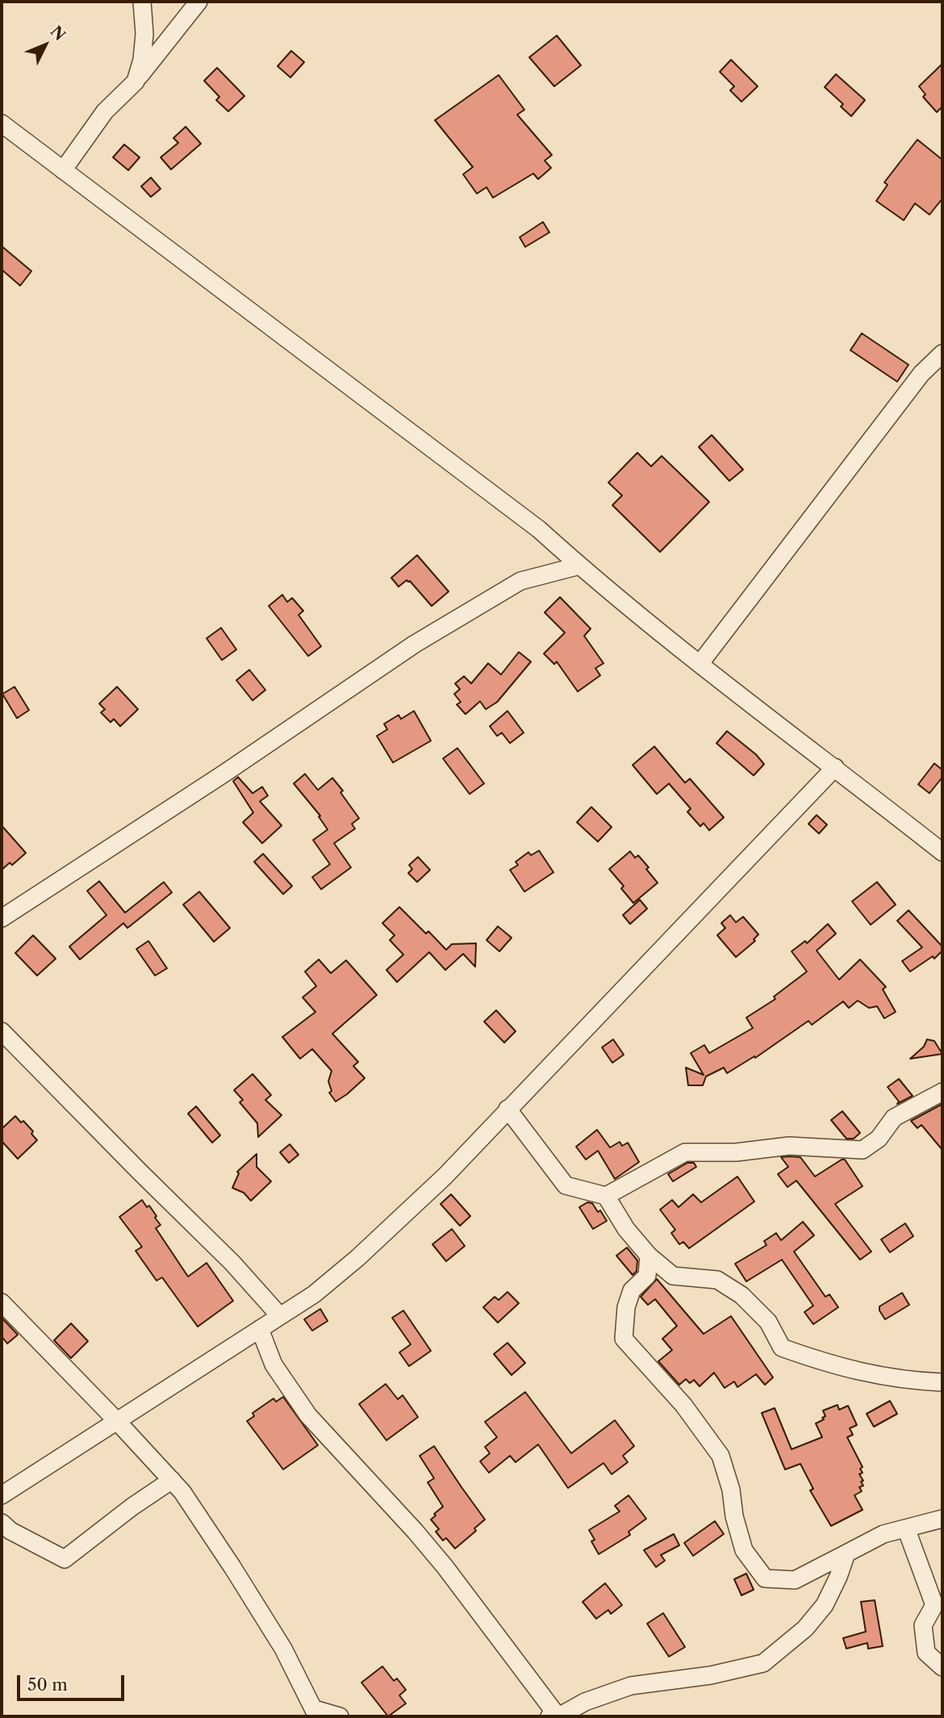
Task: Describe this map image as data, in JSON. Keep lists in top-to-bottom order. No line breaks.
{"scale_bar":"50 m","north":"top right"}
